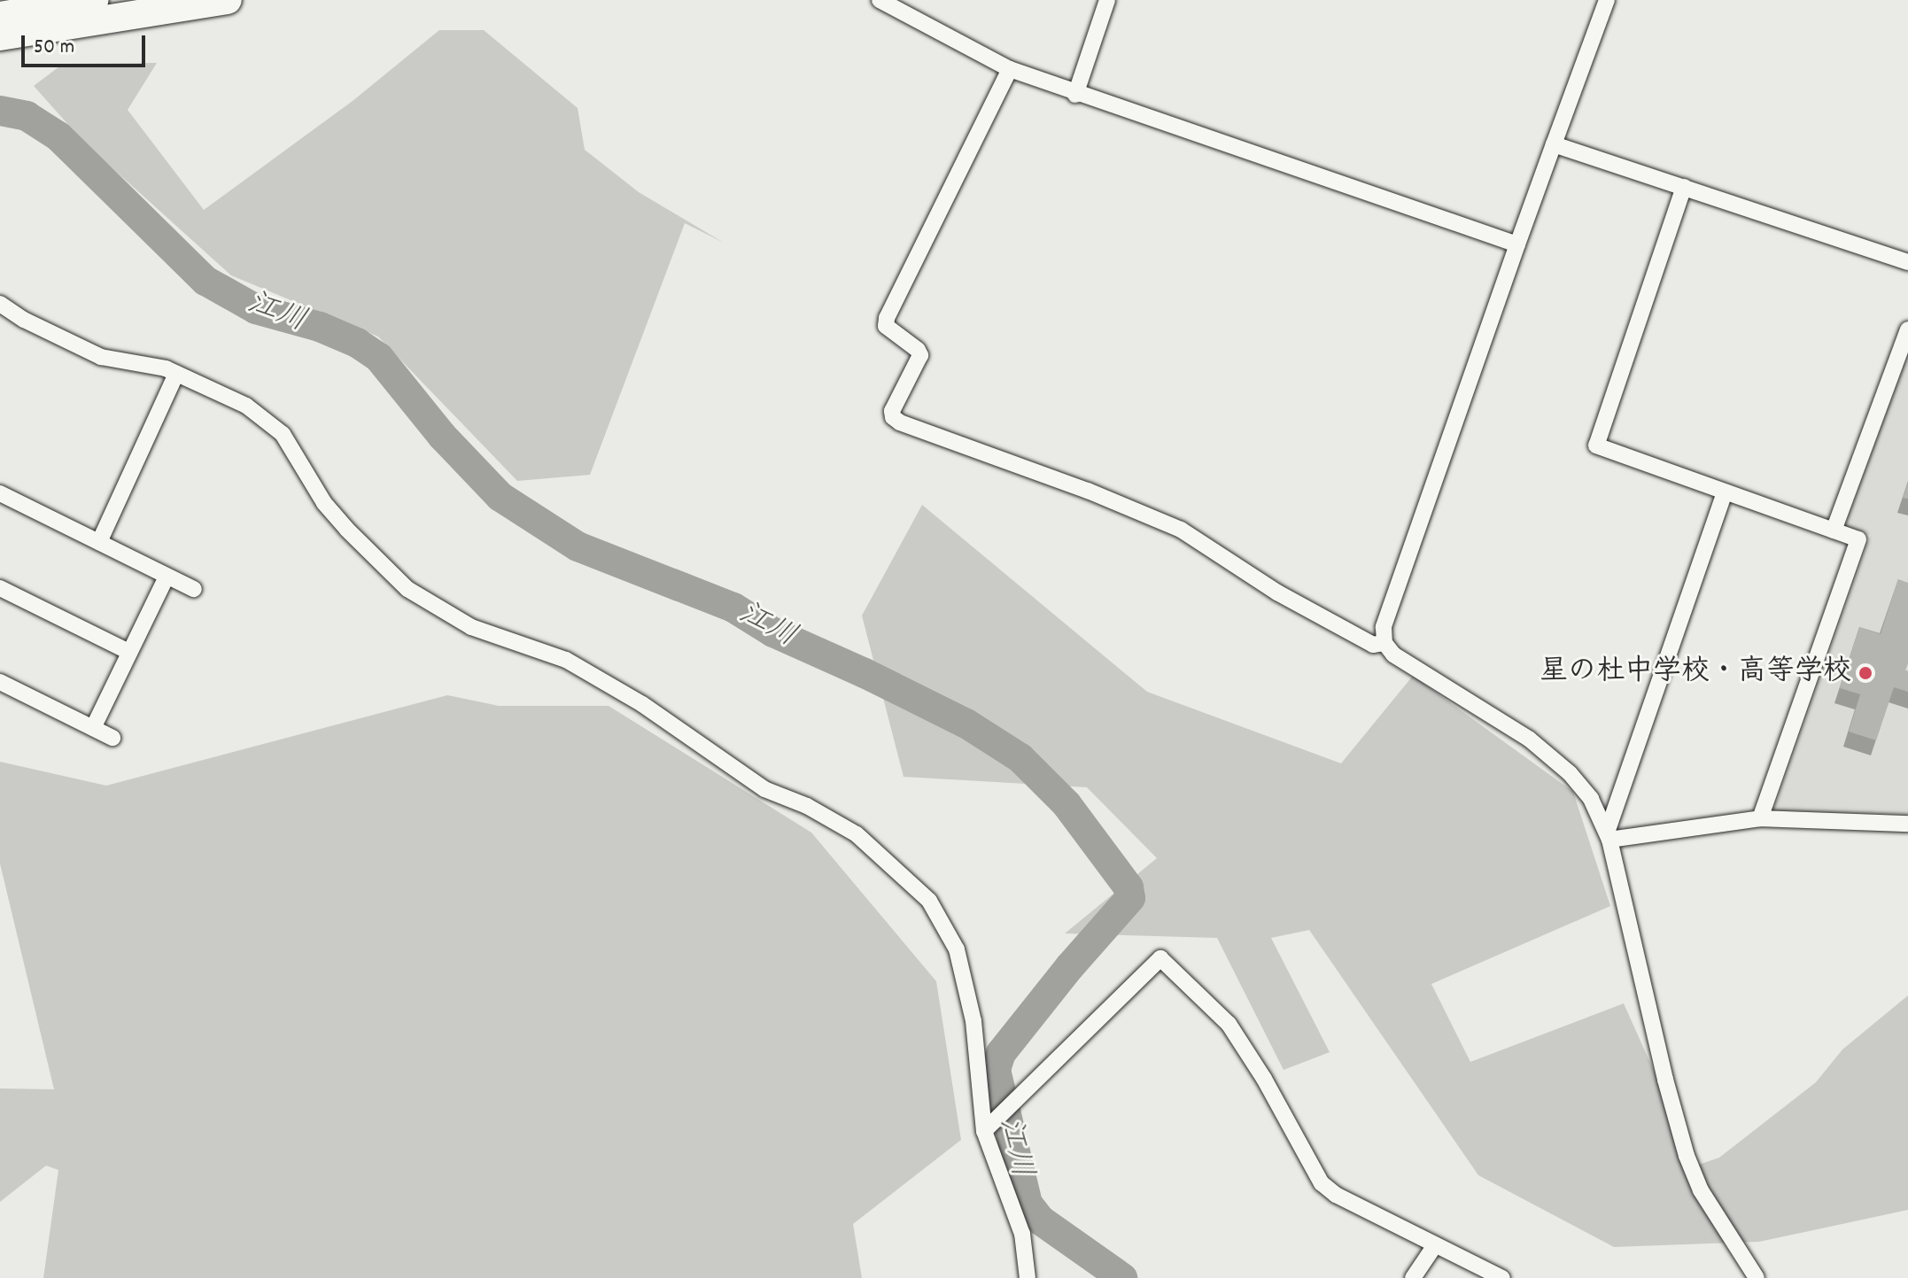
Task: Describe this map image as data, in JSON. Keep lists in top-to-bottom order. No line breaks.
{"water":["江川"],"places":["星の杜中学校・高等学校"],"scale_bar":"50 m"}
